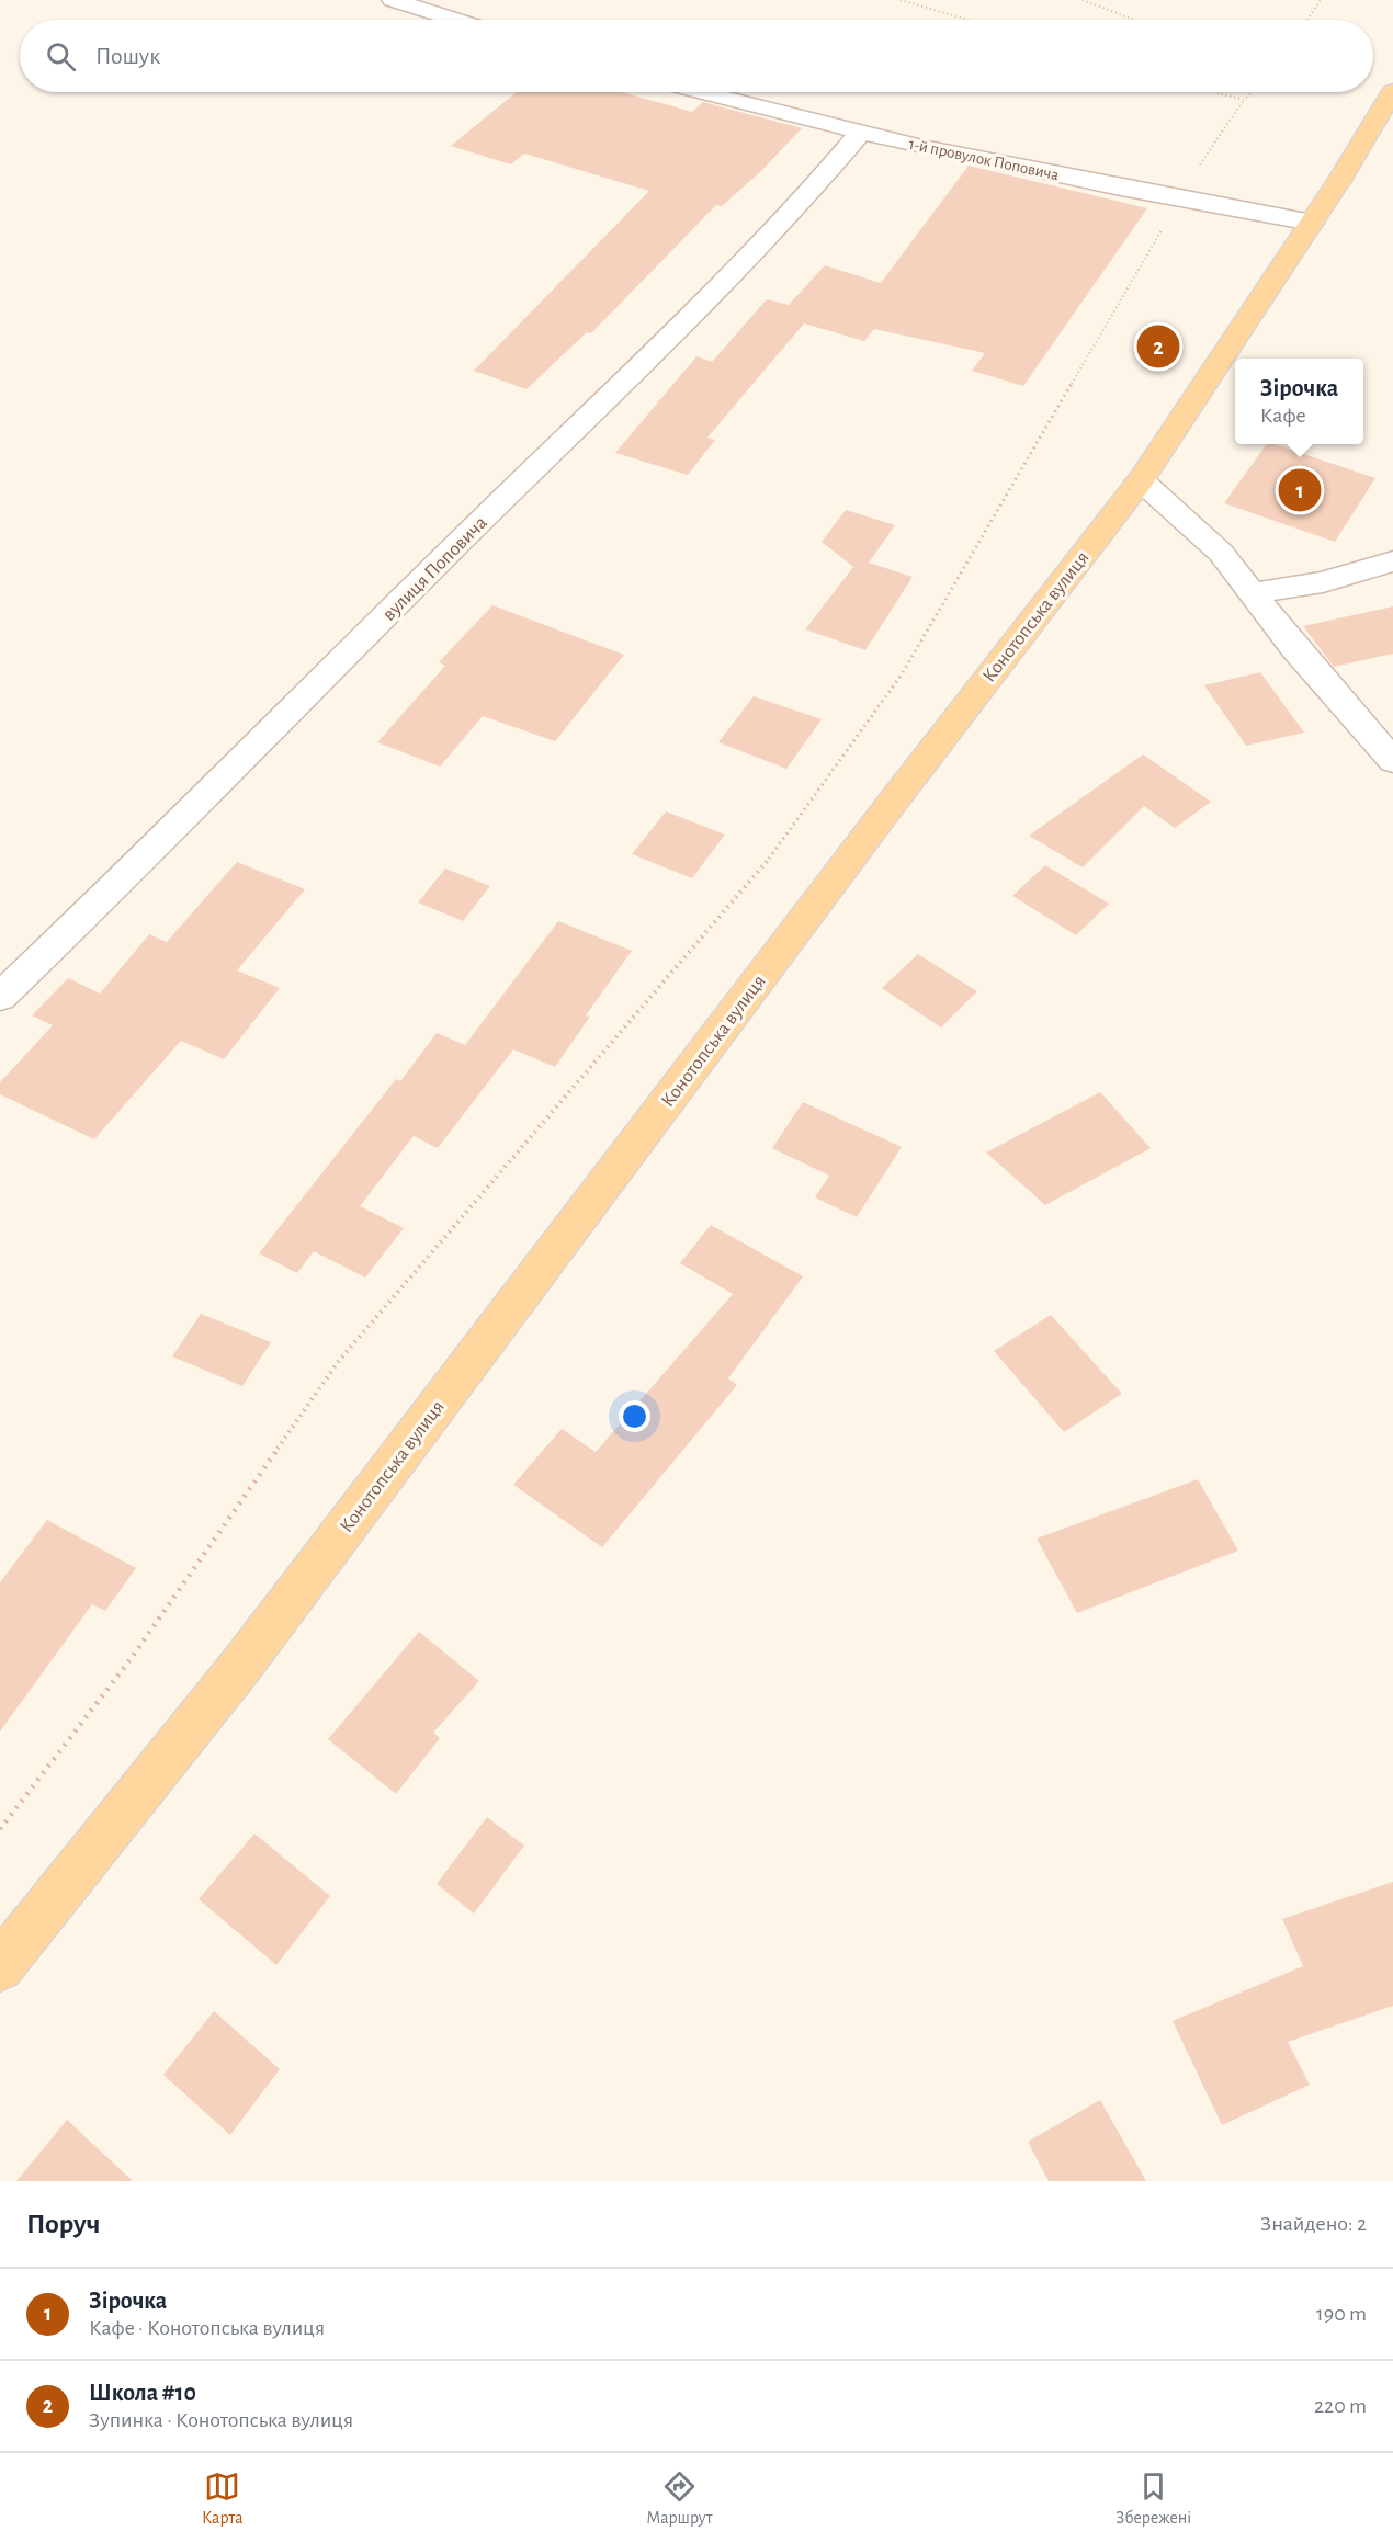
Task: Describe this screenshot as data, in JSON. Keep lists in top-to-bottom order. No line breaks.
{"streets":{"main road":["Конотопська вулиця"],"street":["1-й провулок Поповича","вулиця Поповича"]},"crossings":[["1-й провулок Поповича","вулиця Поповича"],["1-й провулок Поповича","Конотопська вулиця"]],"page":{"search":"Пошук","pins":["2","1"],"popup":["Зірочка","Кафе"],"heading":["Поруч","Знайдено: 2"],"list":[{"mark":"1","name":"Зірочка","note":"Кафе · Конотопська вулиця","value":"190 m"},{"mark":"2","name":"Школа #10","note":"Зупинка · Конотопська вулиця","value":"220 m"}],"nav":["Карта","Маршрут","Збережені"]}}
